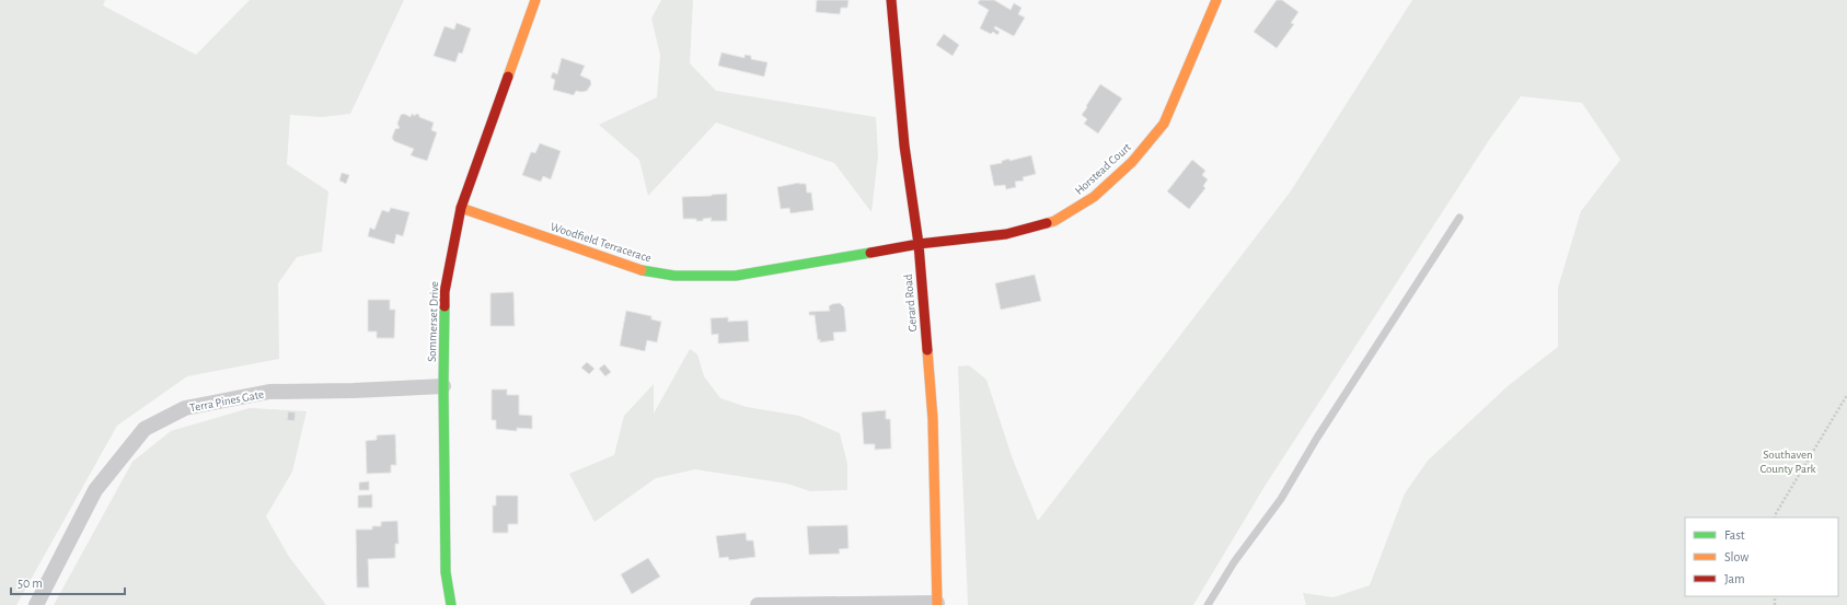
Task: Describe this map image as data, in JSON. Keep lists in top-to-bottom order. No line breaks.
{"streets":{"street":["Horstead Court","Woodfield Terracerace","Gerard Road","Sommerset Drive","Terra Pines Gate"]},"crossings":[["Horstead Court","Woodfield Terracerace"],["Horstead Court","Gerard Road"],["Woodfield Terracerace","Gerard Road"],["Woodfield Terracerace","Sommerset Drive"],["Sommerset Drive","Terra Pines Gate"]],"parks":["Southaven County Park"],"legend":["Fast","Slow","Jam"],"scale_bar":"50 m"}
